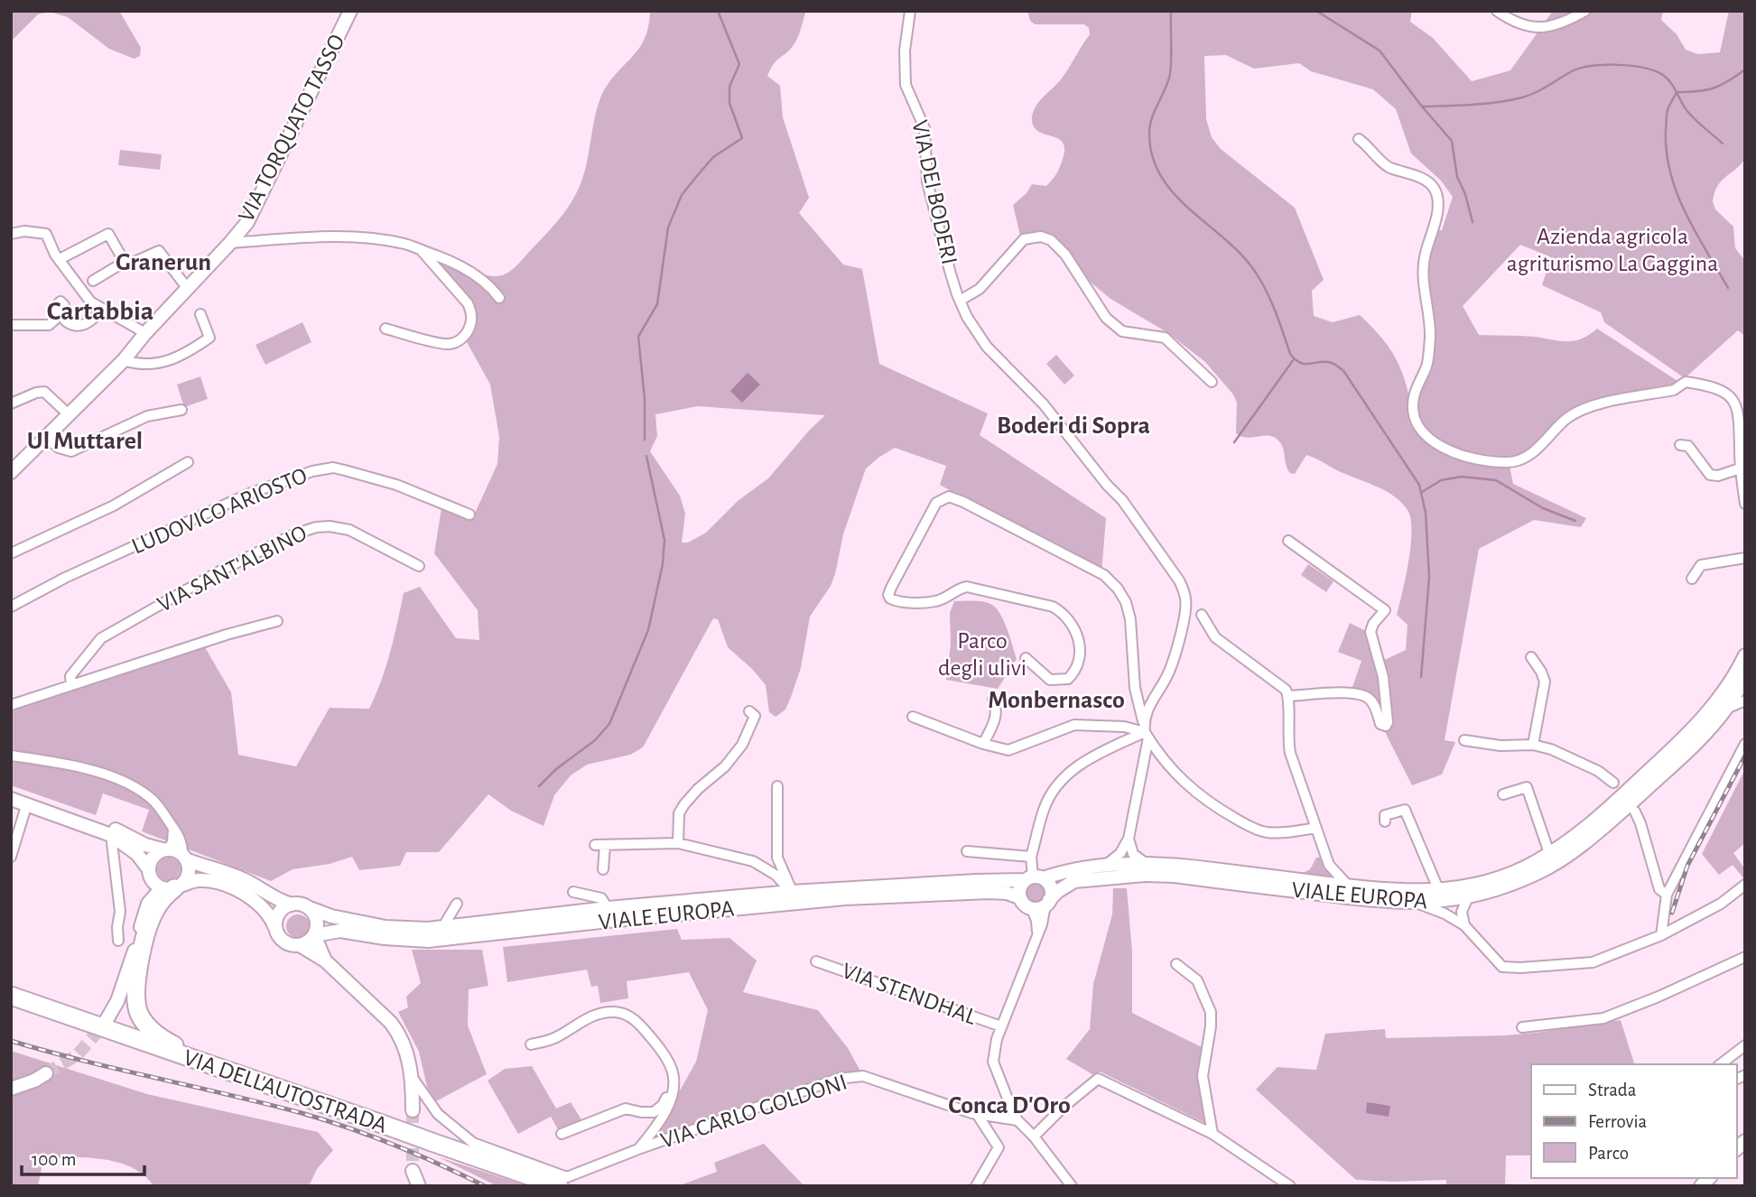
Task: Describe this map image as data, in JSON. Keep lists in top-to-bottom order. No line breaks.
{"streets":{"highway":["VIA DELL'AUTOSTRADA"],"street":["VIA TORQUATO TASSO","VIA DEI BODERI","LUDOVICO ARIOSTO","VIA SANT'ALBINO","VIALE EUROPA","VIA STENDHAL","VIA CARLO GOLDONI"]},"districts":["Granerun","Cartabbia","Boderi di Sopra","Ul Muttarel","Monbernasco","Conca D'Oro"],"parks":["Azienda agricola agriturismo La Gaggina","Parco degli ulivi"],"legend":["Strada","Ferrovia","Parco"],"scale_bar":"100 m"}
